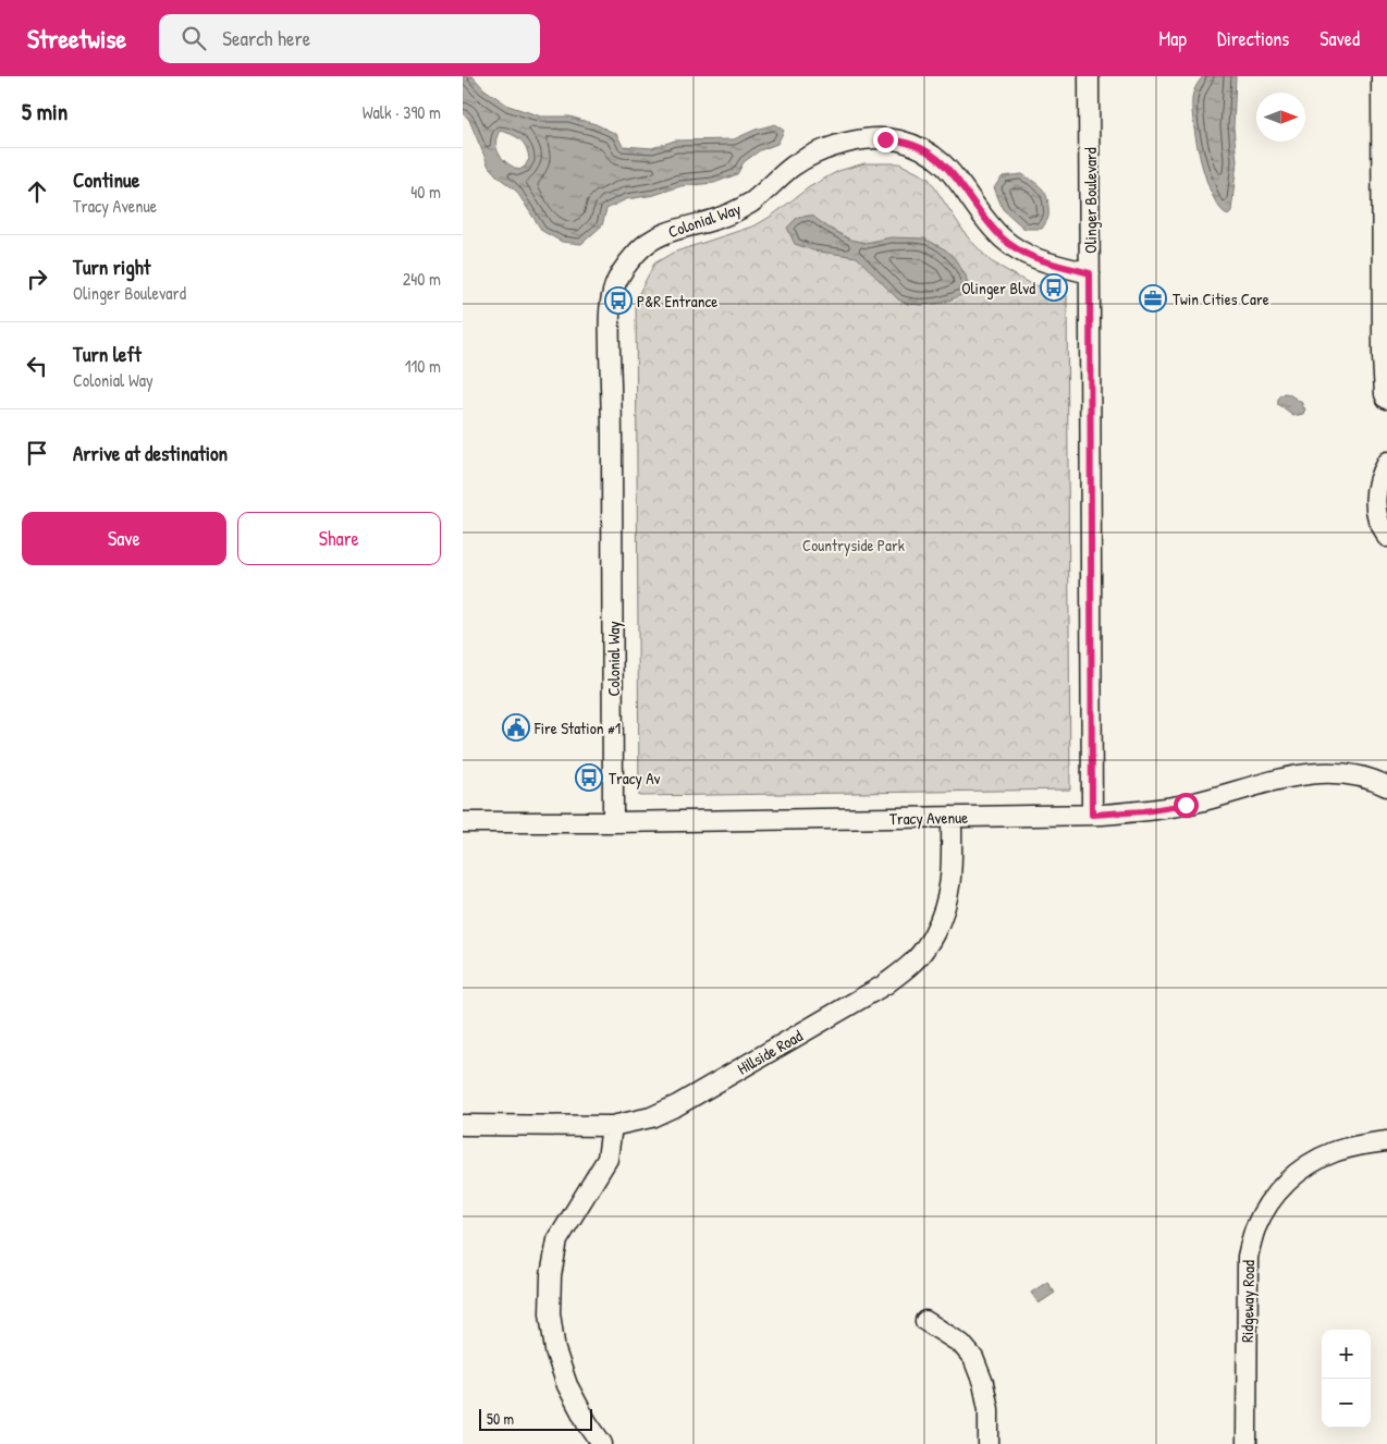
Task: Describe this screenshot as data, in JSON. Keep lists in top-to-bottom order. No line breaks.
{"streets":{"street":["Olinger Boulevard","Colonial Way","Tracy Avenue","Hillside Road","Ridgeway Road"]},"crossings":[["Olinger Boulevard","Colonial Way"],["Olinger Boulevard","Tracy Avenue"],["Colonial Way","Tracy Avenue"],["Tracy Avenue","Hillside Road"]],"parks":["Countryside Park"],"places":{"bus stop":["Olinger Blvd","P&R Entrance","Tracy Av"],"office":["Twin Cities Care"],"public building":["Fire Station #1"]},"scale_bar":"50 m","north":"right","page":{"header":"Streetwise","search":"Search here","nav":["Map","Directions","Saved"],"heading":["5 min","Walk · 390 m"],"list":[["Continue","Tracy Avenue","40 m"],["Turn right","Olinger Boulevard","240 m"],["Turn left","Colonial Way","110 m"],"Arrive at destination"],"buttons":["Save","Share"],"map_buttons":["+","−"],"scale":"50 m"}}
